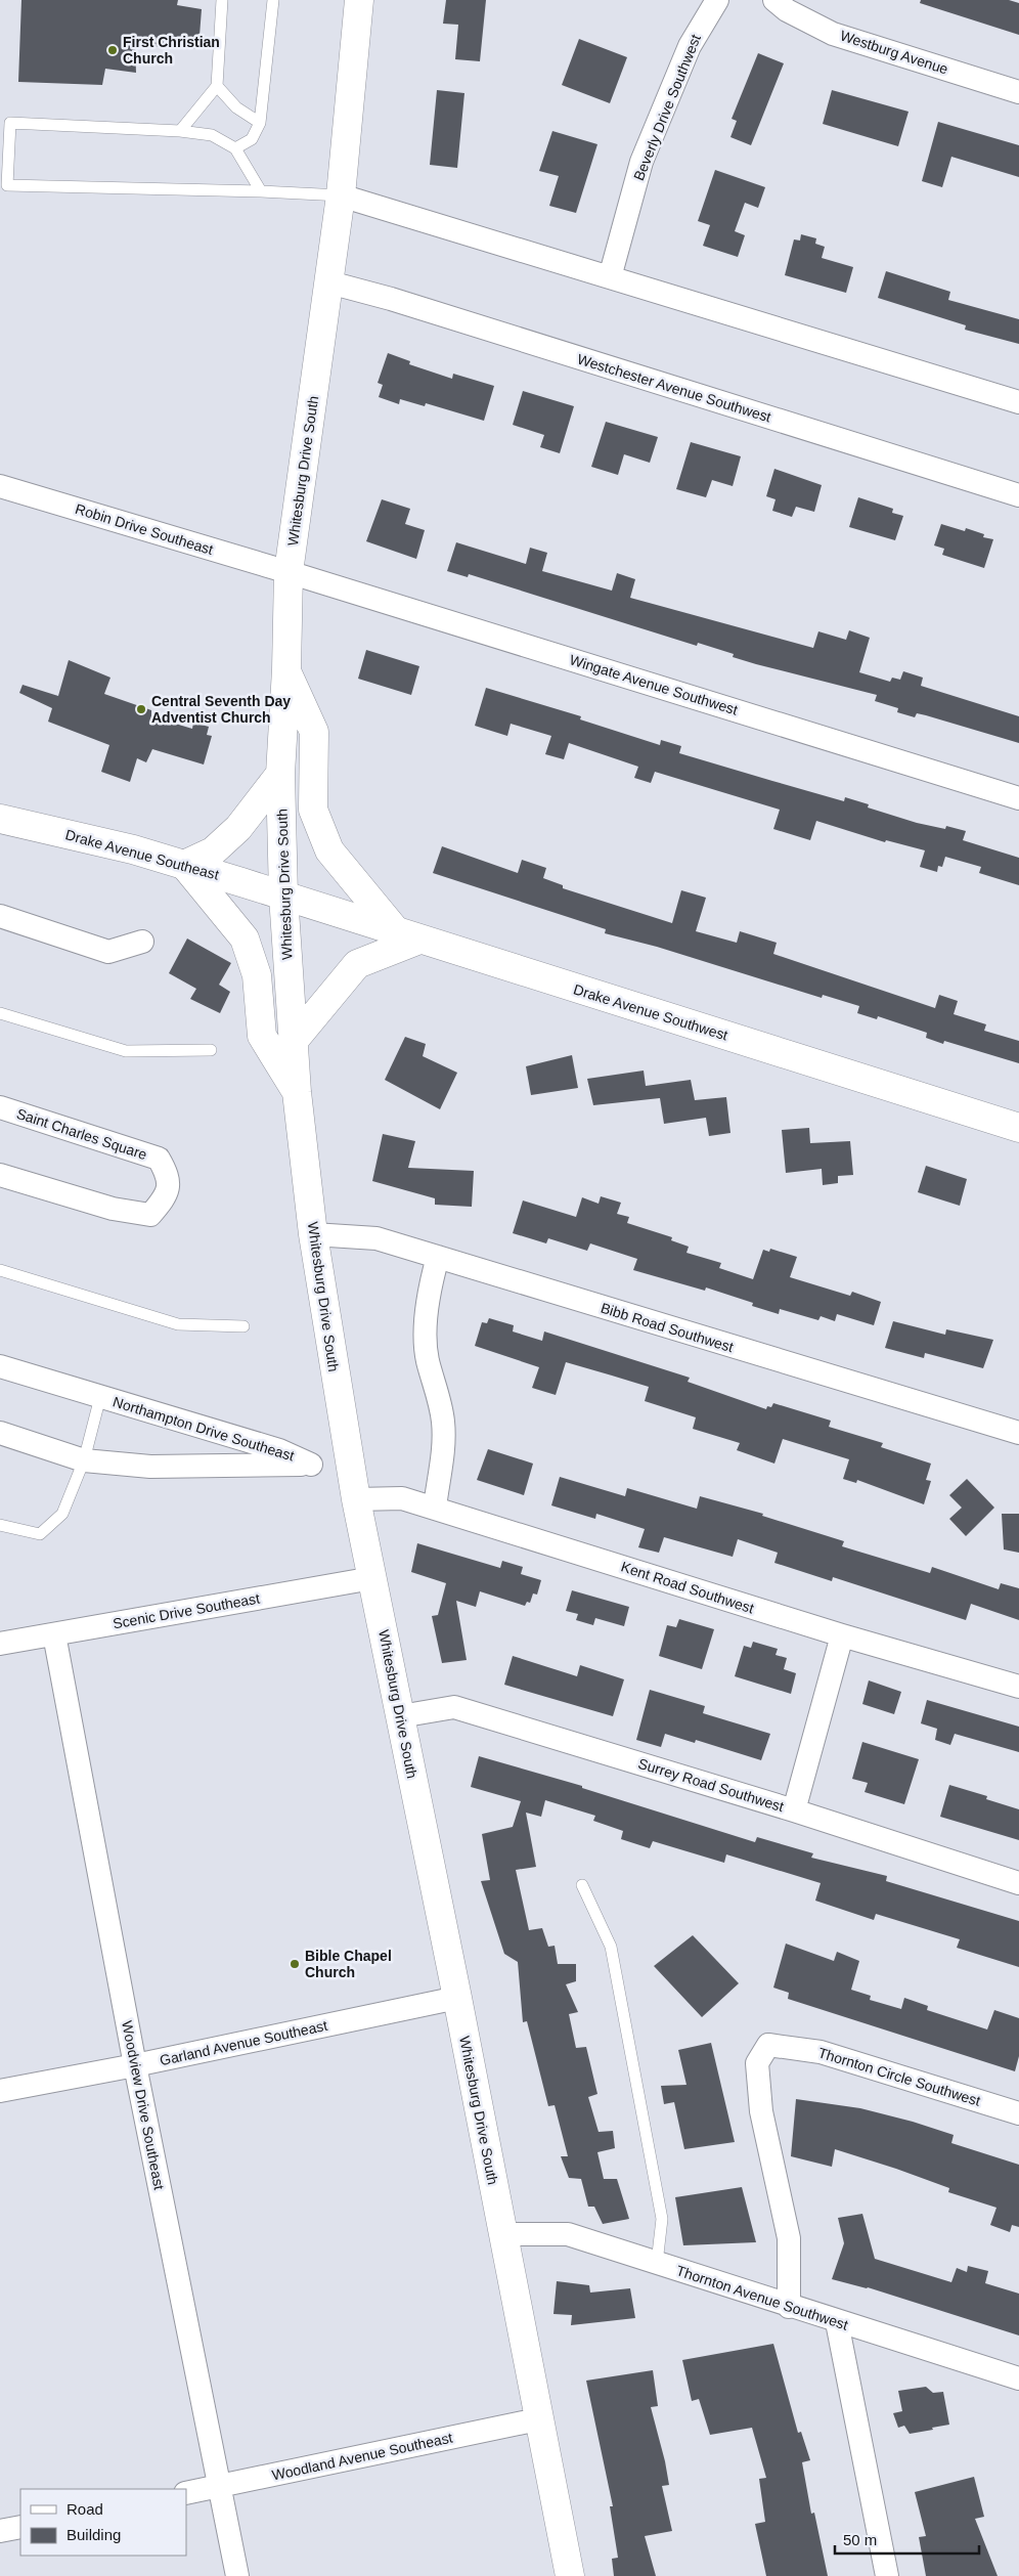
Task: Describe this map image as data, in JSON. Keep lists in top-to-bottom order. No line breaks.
{"streets":{"main road":["Whitesburg Drive South","Drake Avenue Southeast","Drake Avenue Southwest"],"street":["Westburg Avenue","Beverly Drive Southwest","Westchester Avenue Southwest","Robin Drive Southeast","Wingate Avenue Southwest","Saint Charles Square","Bibb Road Southwest","Northampton Drive Southeast","Kent Road Southwest","Scenic Drive Southeast","Surrey Road Southwest","Garland Avenue Southeast","Thornton Circle Southwest","Woodview Drive Southeast","Thornton Avenue Southwest","Woodland Avenue Southeast"]},"crossings":[["Westchester Avenue Southwest","Whitesburg Drive South"],["Whitesburg Drive South","Robin Drive Southeast"],["Whitesburg Drive South","Wingate Avenue Southwest"],["Whitesburg Drive South","Drake Avenue Southeast"],["Whitesburg Drive South","Drake Avenue Southwest"],["Whitesburg Drive South","Bibb Road Southwest"],["Whitesburg Drive South","Kent Road Southwest"],["Whitesburg Drive South","Scenic Drive Southeast"],["Whitesburg Drive South","Surrey Road Southwest"],["Whitesburg Drive South","Garland Avenue Southeast"],["Whitesburg Drive South","Thornton Avenue Southwest"],["Whitesburg Drive South","Woodland Avenue Southeast"],["Robin Drive Southeast","Wingate Avenue Southwest"],["Drake Avenue Southeast","Drake Avenue Southwest"],["Scenic Drive Southeast","Woodview Drive Southeast"],["Garland Avenue Southeast","Woodview Drive Southeast"],["Thornton Circle Southwest","Thornton Avenue Southwest"],["Woodview Drive Southeast","Woodland Avenue Southeast"]],"places":["First Christian Church","Central Seventh Day Adventist Church","Bible Chapel Church"],"legend":["Road","Building"],"scale_bar":"50 m"}
